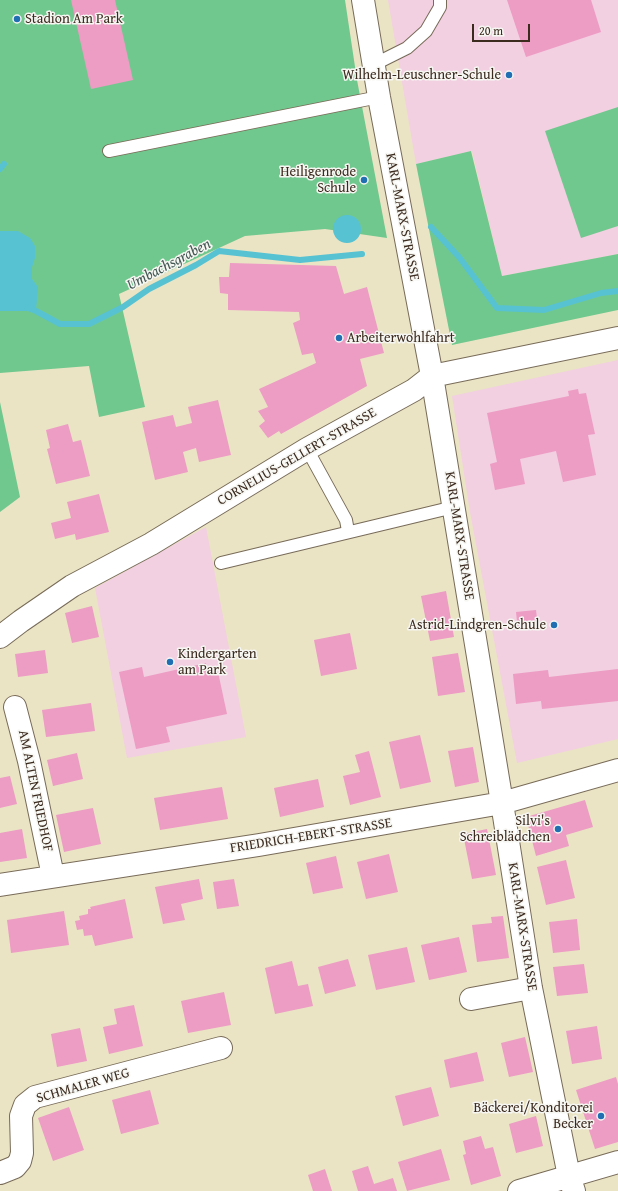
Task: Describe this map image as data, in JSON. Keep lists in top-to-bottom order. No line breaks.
{"streets":{"street":["KARL-MARX-STRASSE","CORNELIUS-GELLERT-STRASSE","AM ALTEN FRIEDHOF","FRIEDRICH-EBERT-STRASSE","SCHMALER WEG"]},"crossings":[["KARL-MARX-STRASSE","CORNELIUS-GELLERT-STRASSE"],["KARL-MARX-STRASSE","FRIEDRICH-EBERT-STRASSE"],["AM ALTEN FRIEDHOF","FRIEDRICH-EBERT-STRASSE"]],"water":["Umbachsgraben"],"places":["Stadion Am Park","Wilhelm-Leuschner-Schule","Heiligenrode Schule","Arbeiterwohlfahrt","Astrid-Lindgren-Schule","Kindergarten am Park","Silvi's Schreiblädchen","Bäckerei/Konditorei Becker"],"scale_bar":"20 m"}
